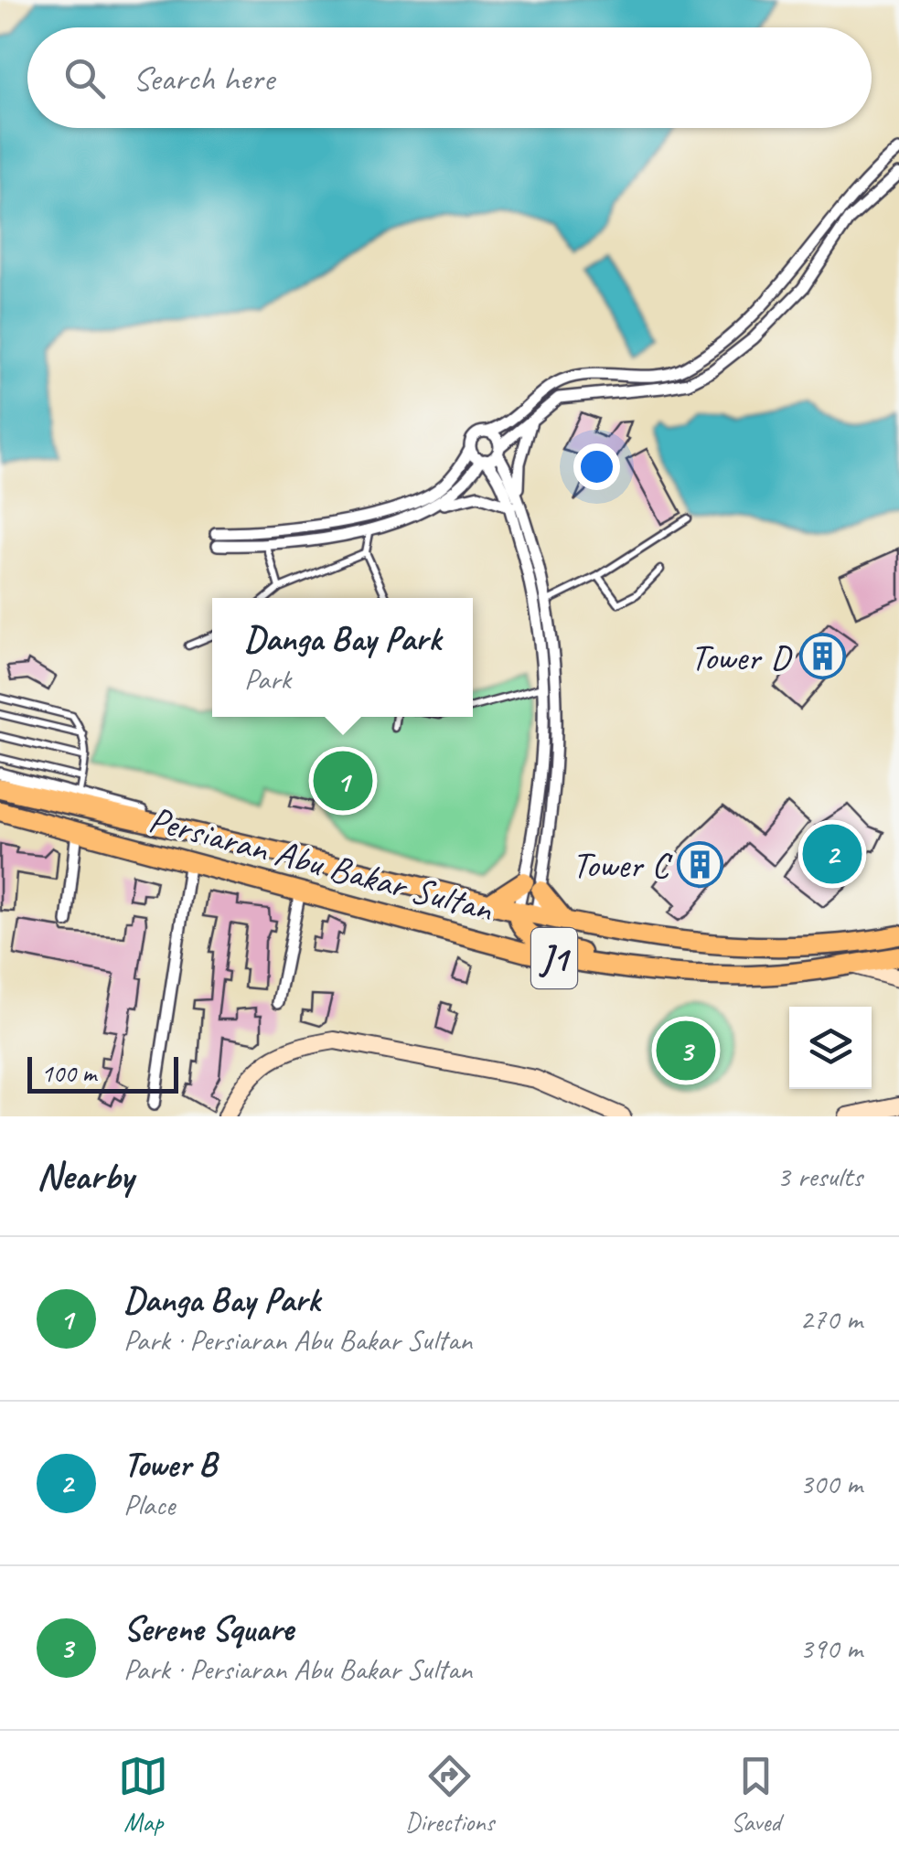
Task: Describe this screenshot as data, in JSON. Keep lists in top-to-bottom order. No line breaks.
{"streets":{"highway":["Persiaran Abu Bakar Sultan","J1"]},"places":{"building":["Tower D","Tower C"]},"scale_bar":"100 m","page":{"search":"Search here","popup":["Danga Bay Park","Park"],"pins":["1","2","3"],"scale":"100 m","heading":["Nearby","3 results"],"list":[{"mark":"1","name":"Danga Bay Park","note":"Park · Persiaran Abu Bakar Sultan","value":"270 m"},{"mark":"2","name":"Tower B","note":"Place","value":"300 m"},{"mark":"3","name":"Serene Square","note":"Park · Persiaran Abu Bakar Sultan","value":"390 m"}],"nav":["Map","Directions","Saved"]}}
